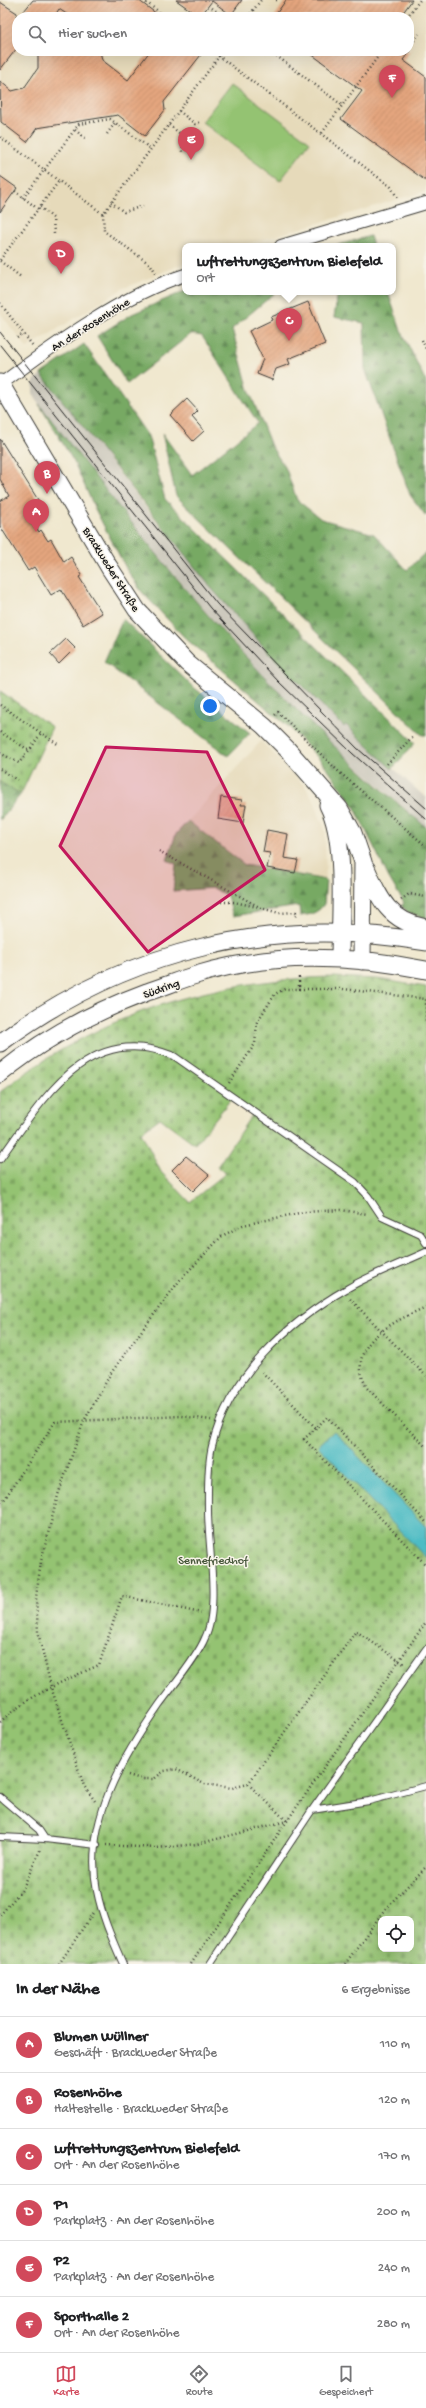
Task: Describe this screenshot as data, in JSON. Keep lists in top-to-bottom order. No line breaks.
{"streets":{"main road":["Brackweder Straße","Südring"],"street":["An der Rosenhöhe"]},"crossings":[["An der Rosenhöhe","Brackweder Straße"],["Brackweder Straße","Südring"]],"parks":["Sennefriedhof"],"page":{"search":"Hier suchen","pins":["F","E","D","C","B","A"],"popup":["Luftrettungszentrum Bielefeld","Ort"],"heading":["In der Nähe","6 Ergebnisse"],"list":[{"mark":"A","name":"Blumen Wüllner","note":"Geschäft · Brackweder Straße","value":"110 m"},{"mark":"B","name":"Rosenhöhe","note":"Haltestelle · Brackweder Straße","value":"120 m"},{"mark":"C","name":"Luftrettungszentrum Bielefeld","note":"Ort · An der Rosenhöhe","value":"170 m"},{"mark":"D","name":"P1","note":"Parkplatz · An der Rosenhöhe","value":"200 m"},{"mark":"E","name":"P2","note":"Parkplatz · An der Rosenhöhe","value":"240 m"},{"mark":"F","name":"Sporthalle 2","note":"Ort · An der Rosenhöhe","value":"280 m"}],"nav":["Karte","Route","Gespeichert"]}}
